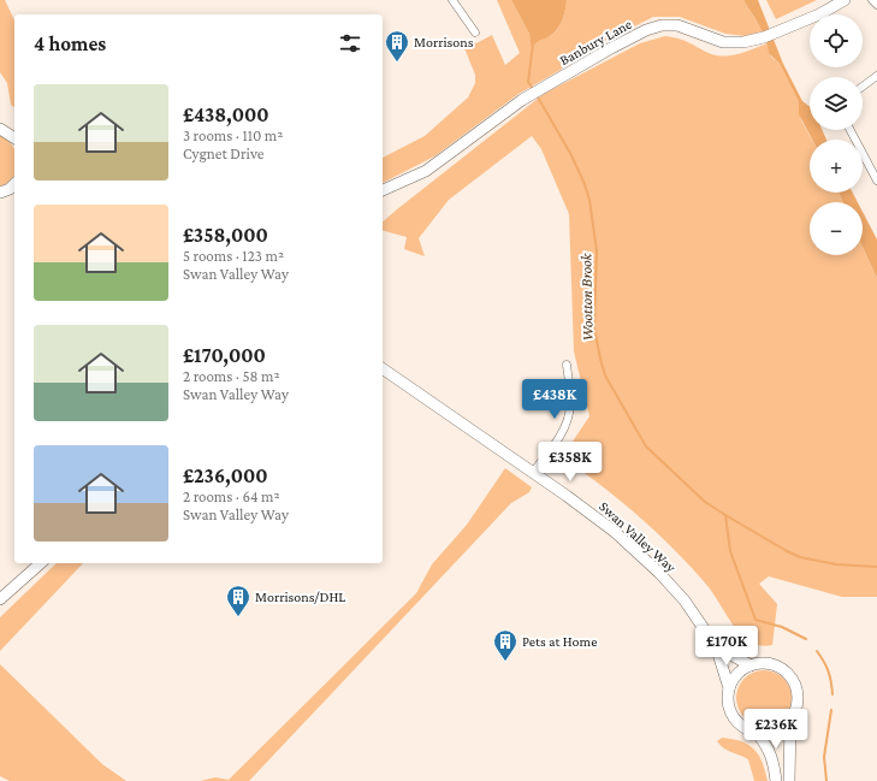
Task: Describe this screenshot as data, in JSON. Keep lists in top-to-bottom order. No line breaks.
{"streets":{"street":["Banbury Lane","Swan Valley Way"]},"water":["Wootton Brook"],"places":{"building":["Morrisons","Morrisons/DHL","Pets at Home"]},"page":{"map_buttons":["+","−"],"heading":"4 homes","list":[{"name":"£438,000","note":"3 rooms · 110 m² · Cygnet Drive"},{"name":"£358,000","note":"5 rooms · 123 m² · Swan Valley Way"},{"name":"£170,000","note":"2 rooms · 58 m² · Swan Valley Way"},{"name":"£236,000","note":"2 rooms · 64 m² · Swan Valley Way"}],"price":["£438K","£358K","£170K","£236K"]}}
